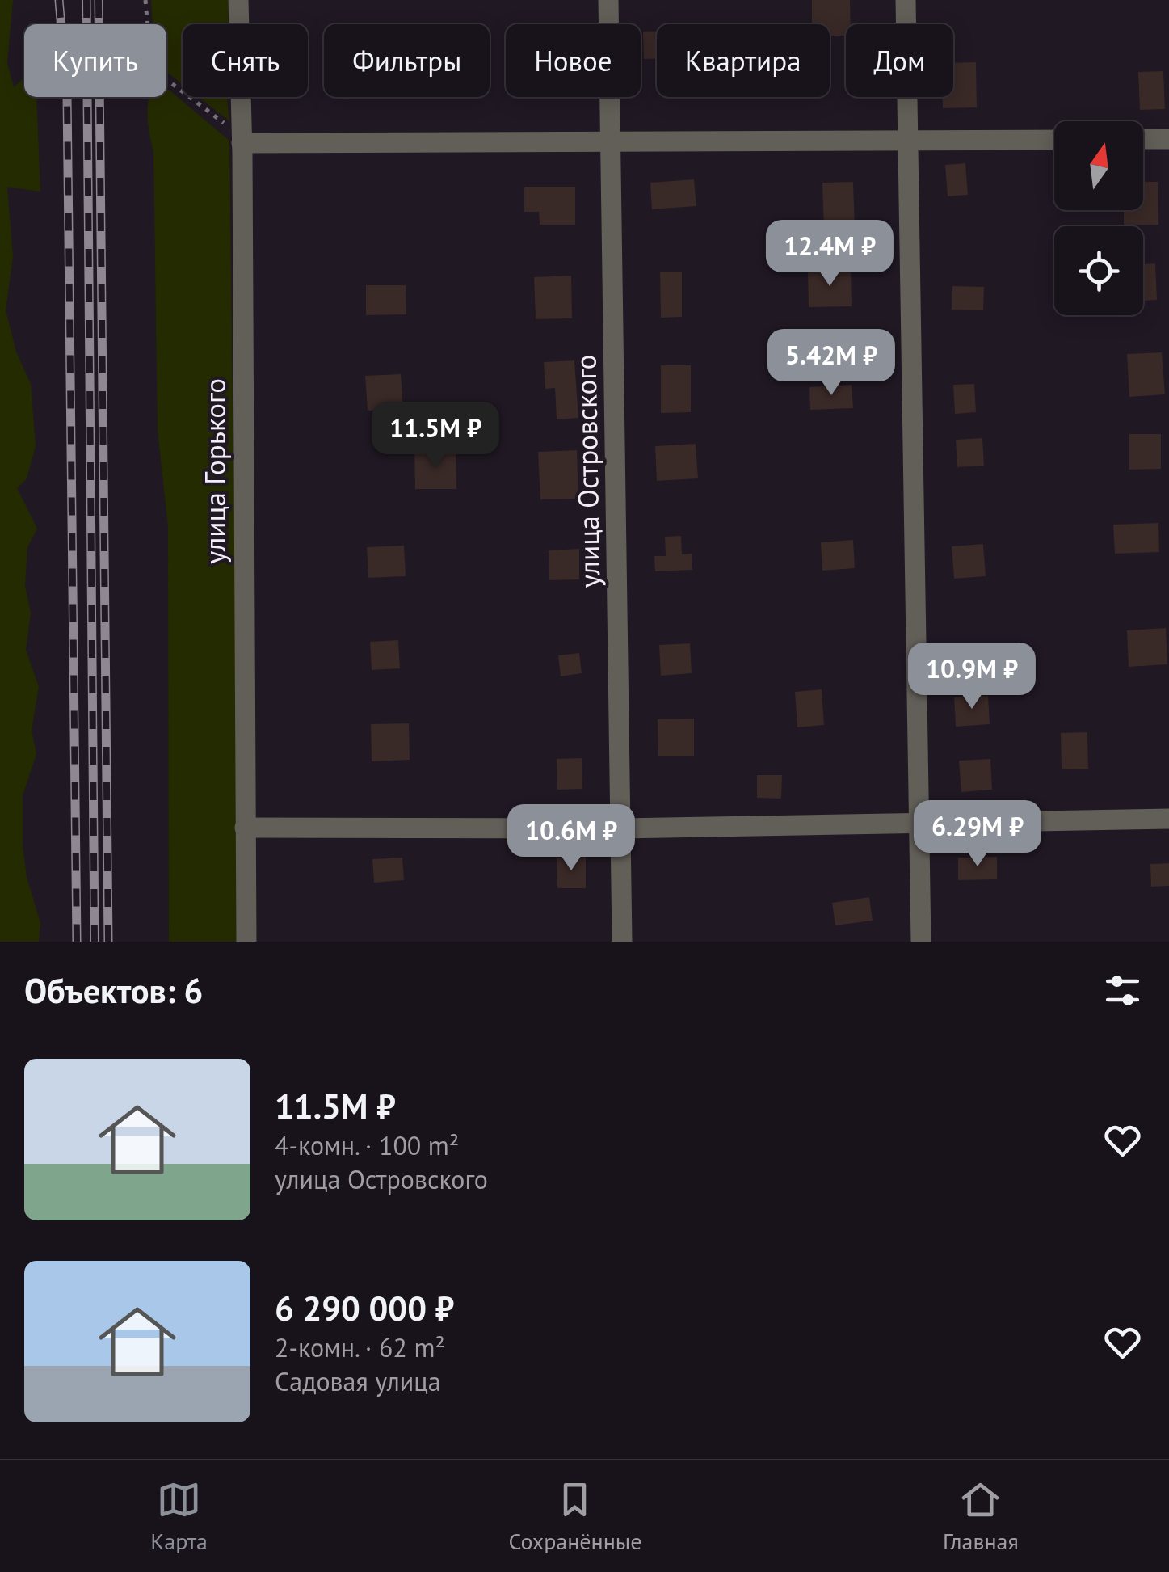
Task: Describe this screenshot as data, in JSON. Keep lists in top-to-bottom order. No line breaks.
{"streets":{"street":["улица Горького","улица Островского"]},"north":"top","page":{"chip":["Купить","Снять","Фильтры","Новое","Квартира","Дом"],"price":["12.4M ₽","5.42M ₽","11.5M ₽","10.9M ₽","6.29M ₽","10.6M ₽"],"heading":"Объектов: 6","list":[{"name":"11.5M ₽","note":"4-комн. · 100 m² · улица Островского"},{"name":"6 290 000 ₽","note":"2-комн. · 62 m² · Садовая улица"}],"tabs":["Карта","Сохранённые","Главная"]}}
